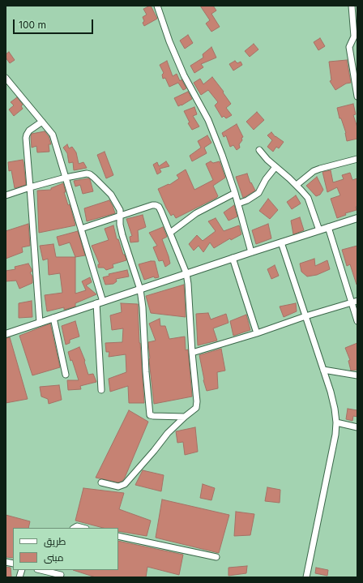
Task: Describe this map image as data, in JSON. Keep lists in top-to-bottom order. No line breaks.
{"legend":["طريق","مبنى"],"scale_bar":"100 m"}
